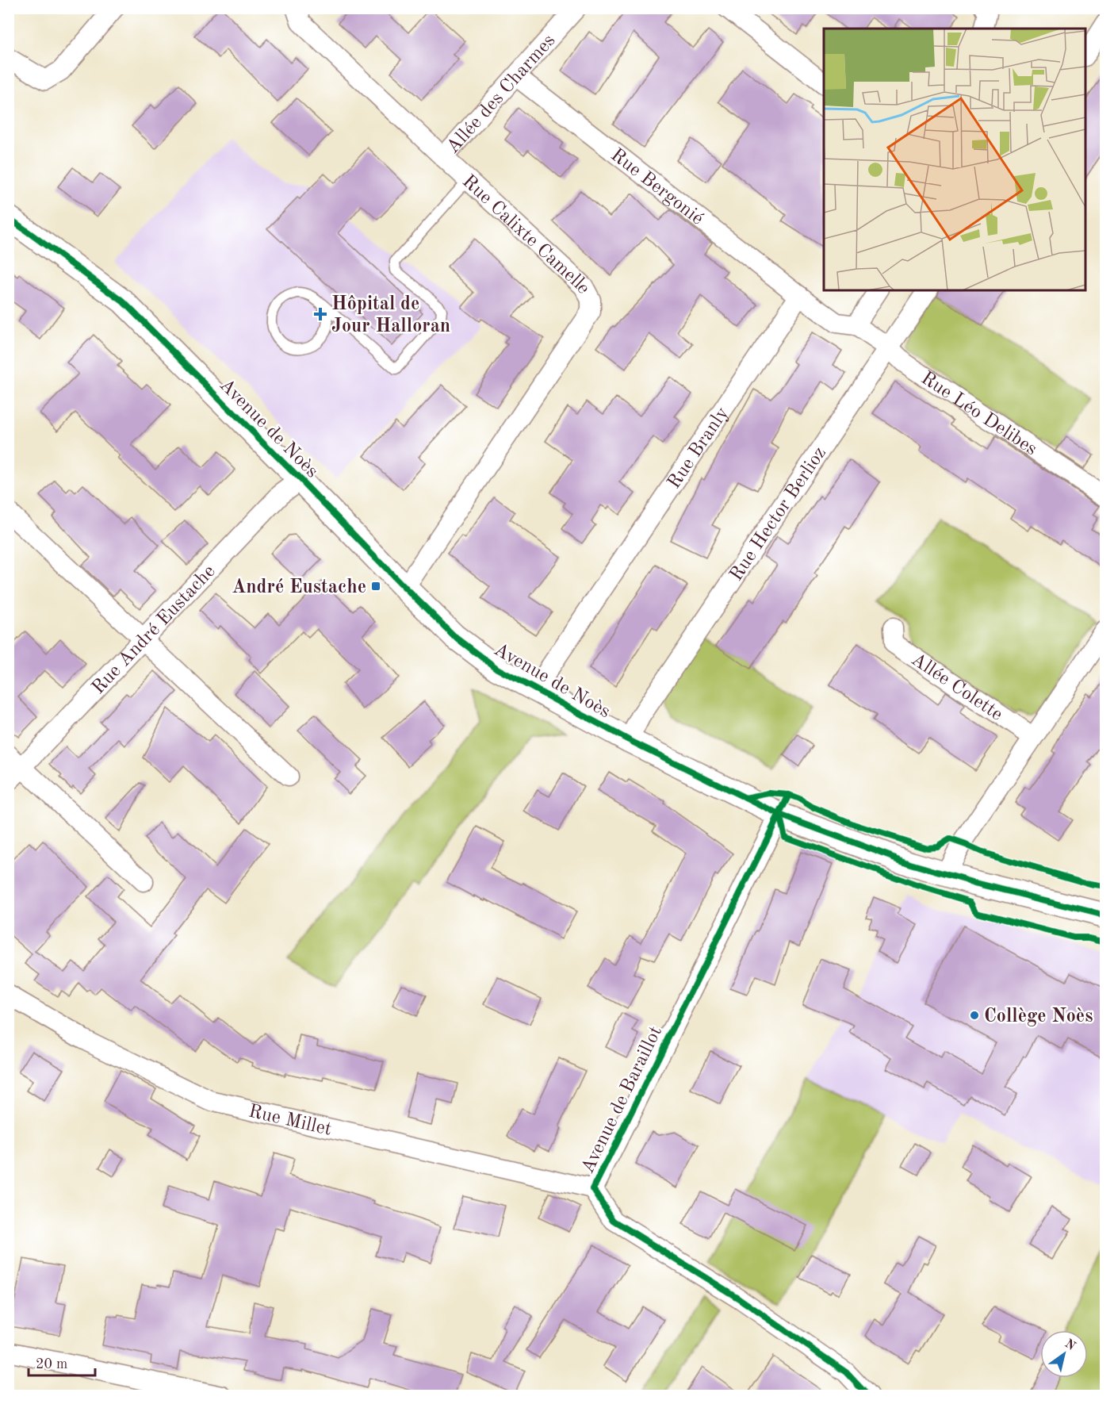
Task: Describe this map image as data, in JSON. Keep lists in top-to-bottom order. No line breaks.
{"streets":{"street":["Allée des Charmes","Rue Bergonié","Rue Calixte Camelle","Rue Léo Delibes","Avenue de Noès","Rue Branly","Rue Hector Berlioz","Rue André Eustache","Allée Colette","Avenue de Baraillot","Rue Millet"]},"crossings":[["Allée des Charmes","Rue Bergonié"],["Allée des Charmes","Rue Calixte Camelle"],["Rue Bergonié","Rue Branly"],["Rue Calixte Camelle","Avenue de Noès"],["Rue Léo Delibes","Rue Hector Berlioz"],["Avenue de Noès","Rue Branly"],["Avenue de Noès","Rue Hector Berlioz"],["Avenue de Noès","Rue André Eustache"],["Avenue de Noès","Avenue de Baraillot"],["Avenue de Baraillot","Rue Millet"]],"places":{"health":["Hôpital de Jour Halloran"],"transit":["André Eustache"],"other":["Collège Noès"]},"scale_bar":"20 m","north":"top right"}
